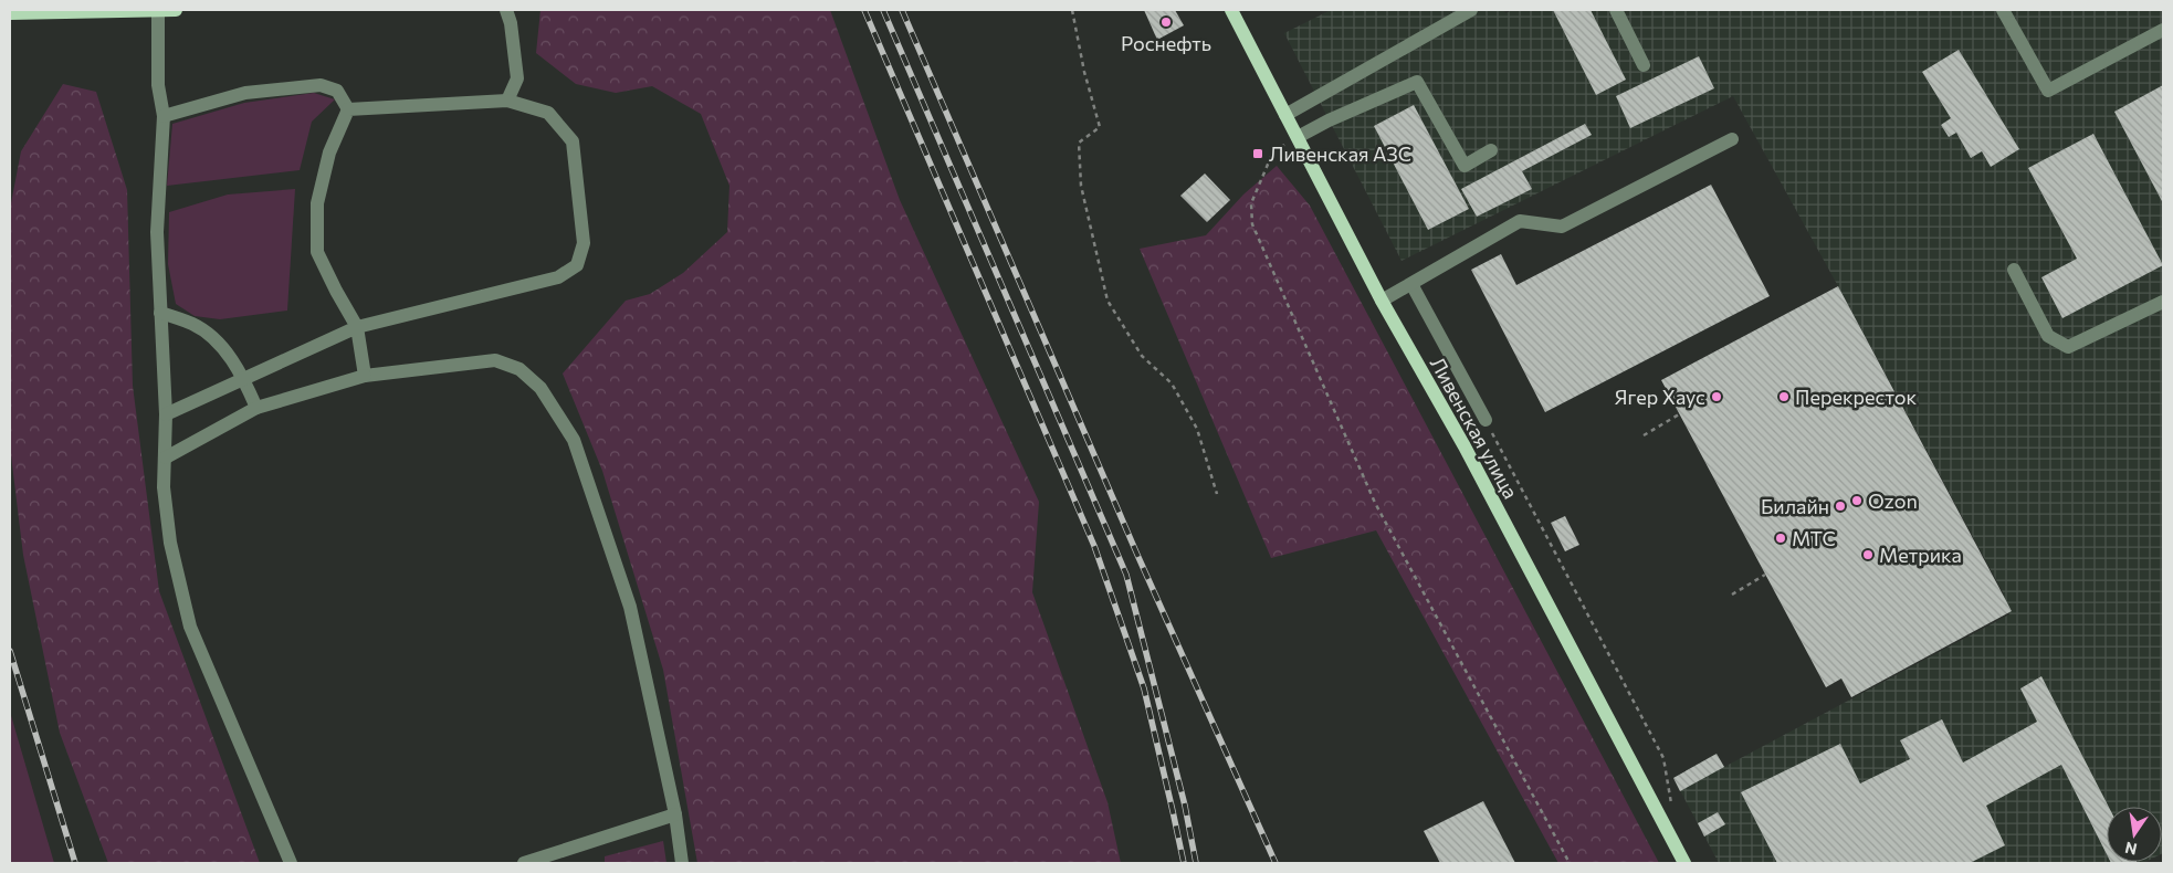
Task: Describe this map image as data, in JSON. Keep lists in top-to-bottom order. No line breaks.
{"streets":{"main road":["Ливенская улица"]},"places":{"other":["Роснефть","Ягер Хаус","Перекресток","Ozon","Билайн","МТС","Метрика"],"transit":["Ливенская АЗС"]},"north":"bottom"}
